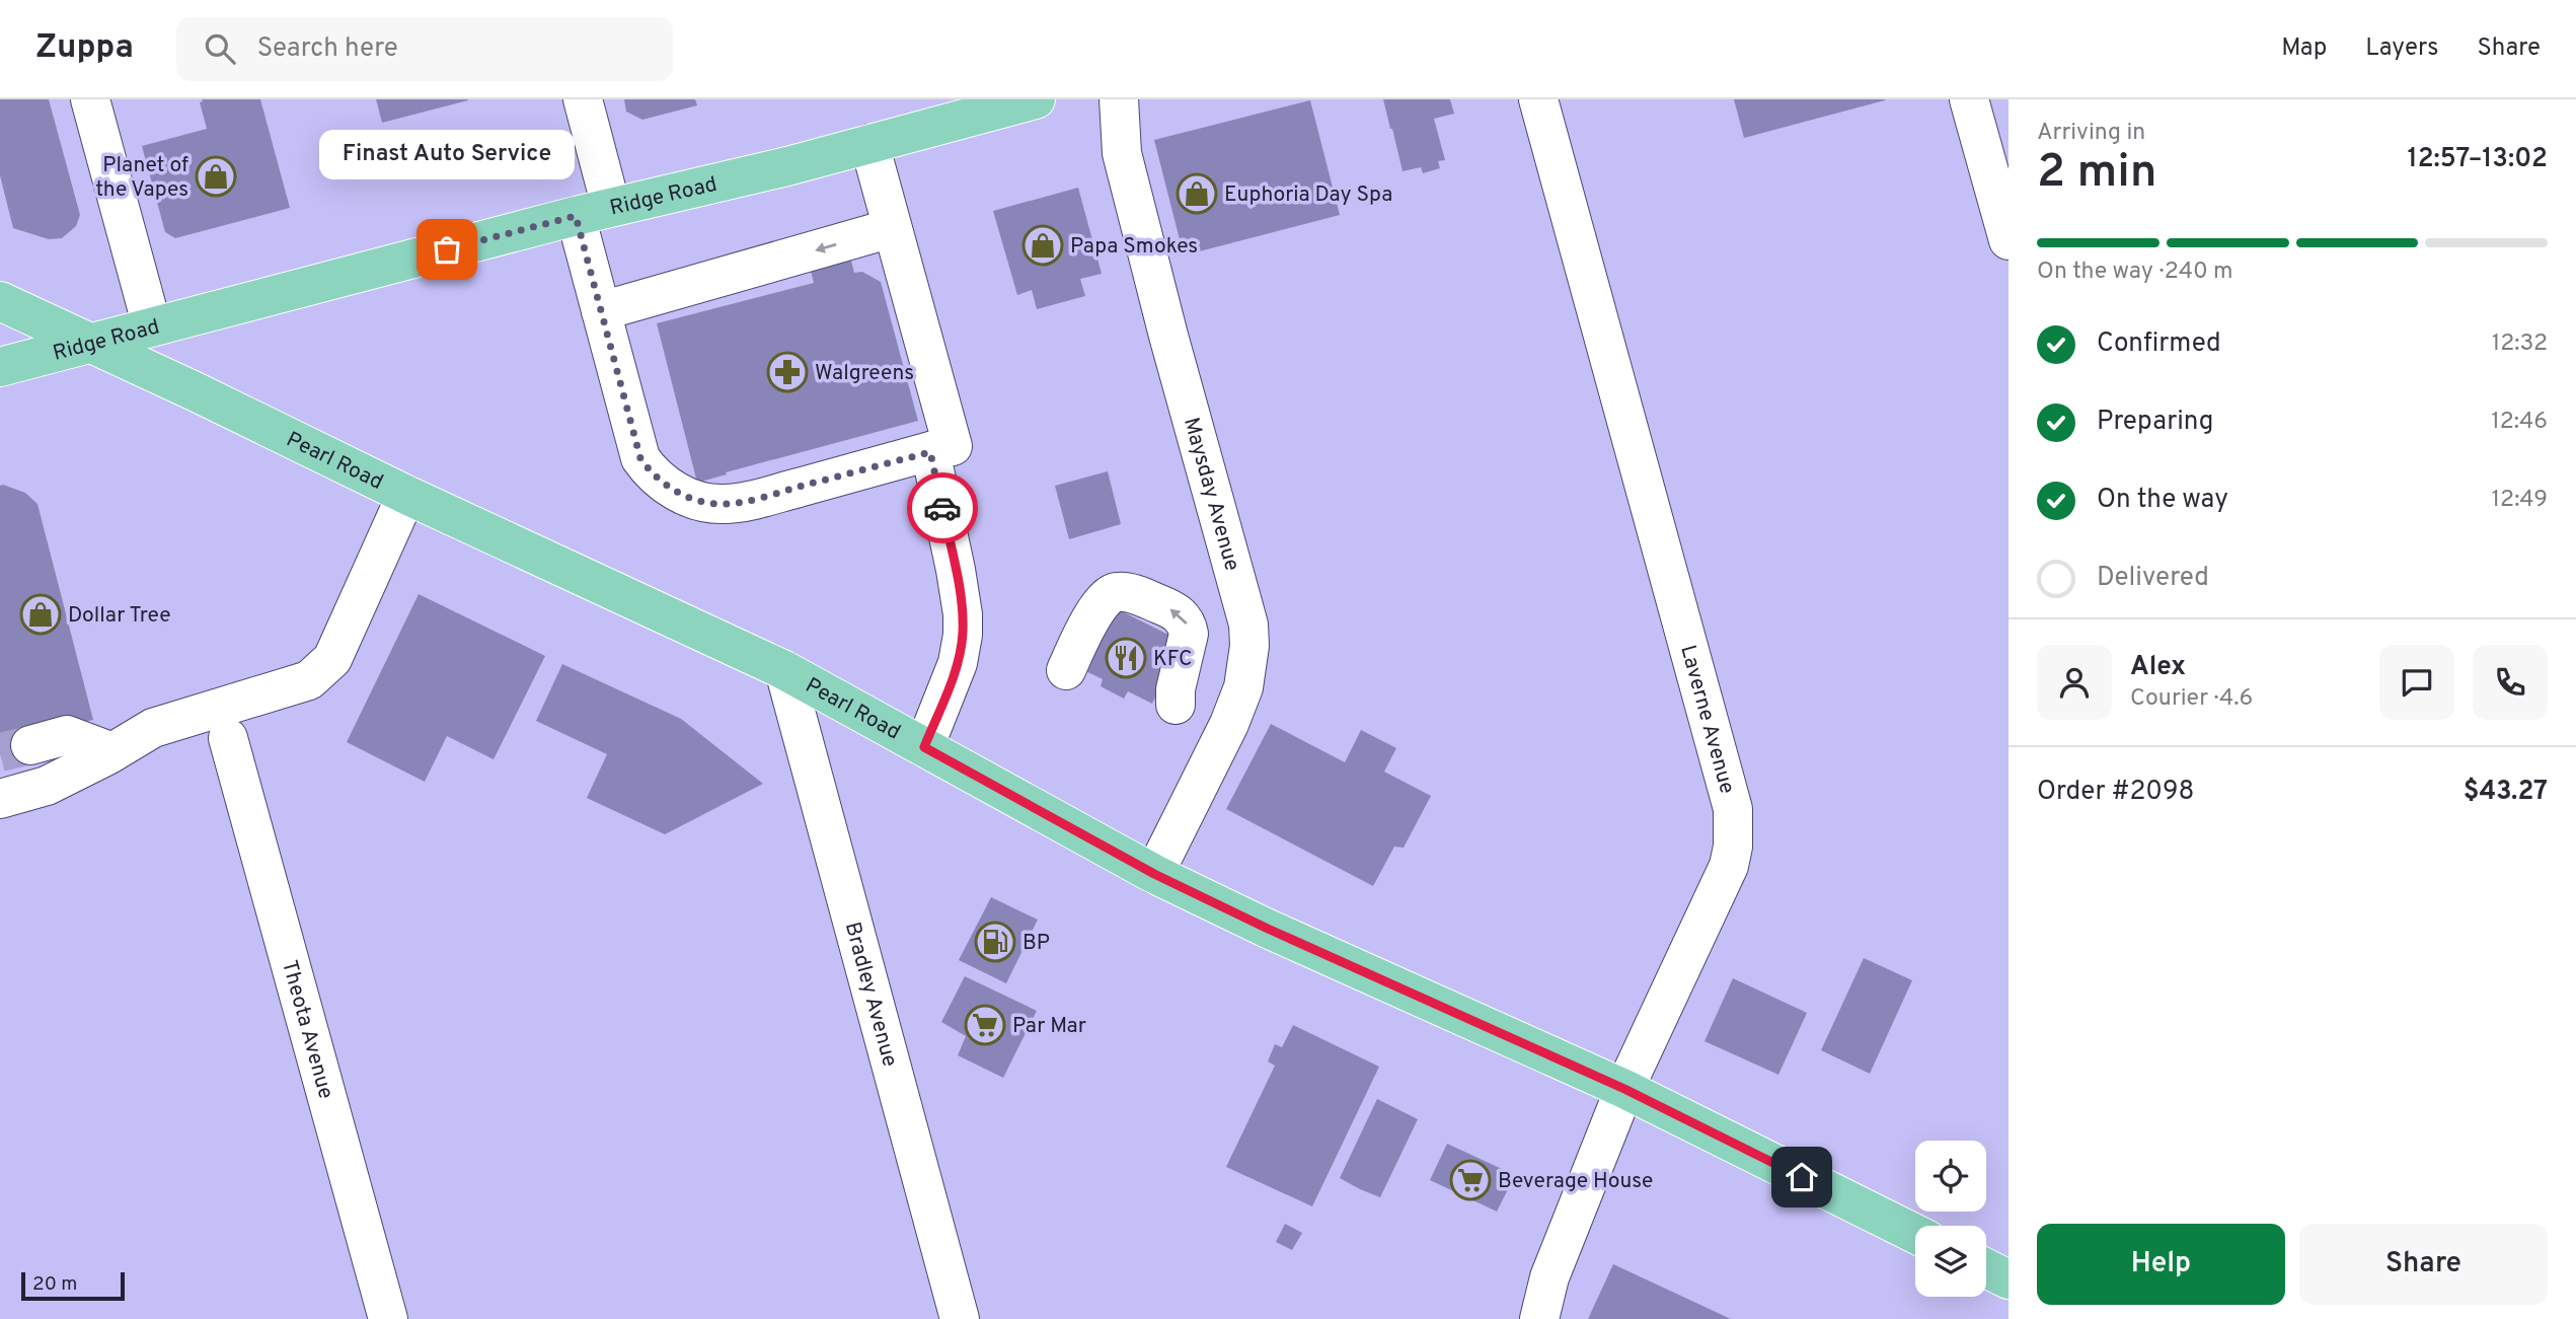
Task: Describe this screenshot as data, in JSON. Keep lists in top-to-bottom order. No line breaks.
{"streets":{"main road":["Ridge Road","Pearl Road"],"street":["Maysday Avenue","Laverne Avenue","Bradley Avenue","Theota Avenue"]},"crossings":[["Ridge Road","Pearl Road"],["Pearl Road","Maysday Avenue"],["Pearl Road","Laverne Avenue"],["Pearl Road","Bradley Avenue"]],"places":{"shop":["Planet of the Vapes","Euphoria Day Spa","Papa Smokes","Dollar Tree"],"other":["Finast Auto Service"],"pharmacy":["Walgreens"],"restaurant":["KFC"],"fuel station":["BP"],"supermarket":["Par Mar","Beverage House"]},"scale_bar":"20 m","page":{"header":"Zuppa","search":"Search here","nav":["Map","Layers","Share"],"heading":["2 min","Arriving in","12:57–13:02"],"panel":["Alex","Courier · 4.6","Order #2098","$43.27"],"bubble":"Finast Auto Service","bar":"On the way · 240 m","list":[["Confirmed","12:32"],["Preparing","12:46"],["On the way","12:49"],"Delivered"],"buttons":["Help","Share"],"scale":"20 m"}}
